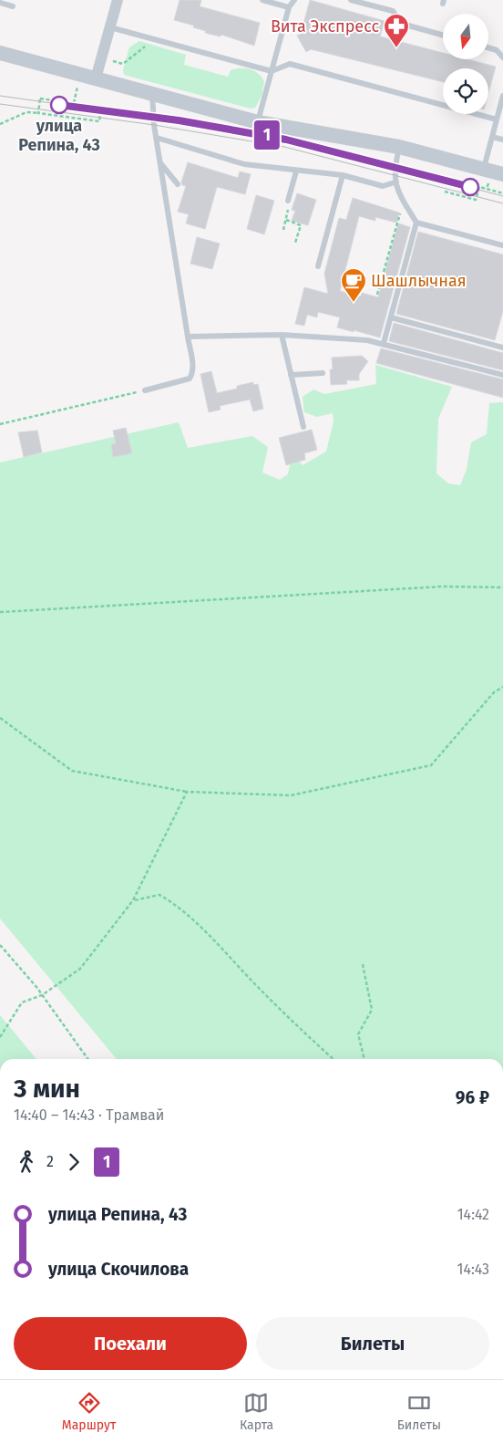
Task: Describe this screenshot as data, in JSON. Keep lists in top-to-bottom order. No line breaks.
{"places":{"pharmacy":["Вита Экспресс"],"other":["улица Репина, 43"],"cafe":["Шашлычная"]},"lines":["tram line 1"],"north":"bottom","page":{"on_map":"1","heading":["3 мин","14:40 – 14:43 · Трамвай","96 ₽"],"legs":["2","1"],"list":[{"name":"улица Репина, 43","value":"14:42"},{"name":"улица Скочилова","value":"14:43"}],"buttons":["Поехали","Билеты"],"tabs":["Маршрут","Карта","Билеты"]}}
